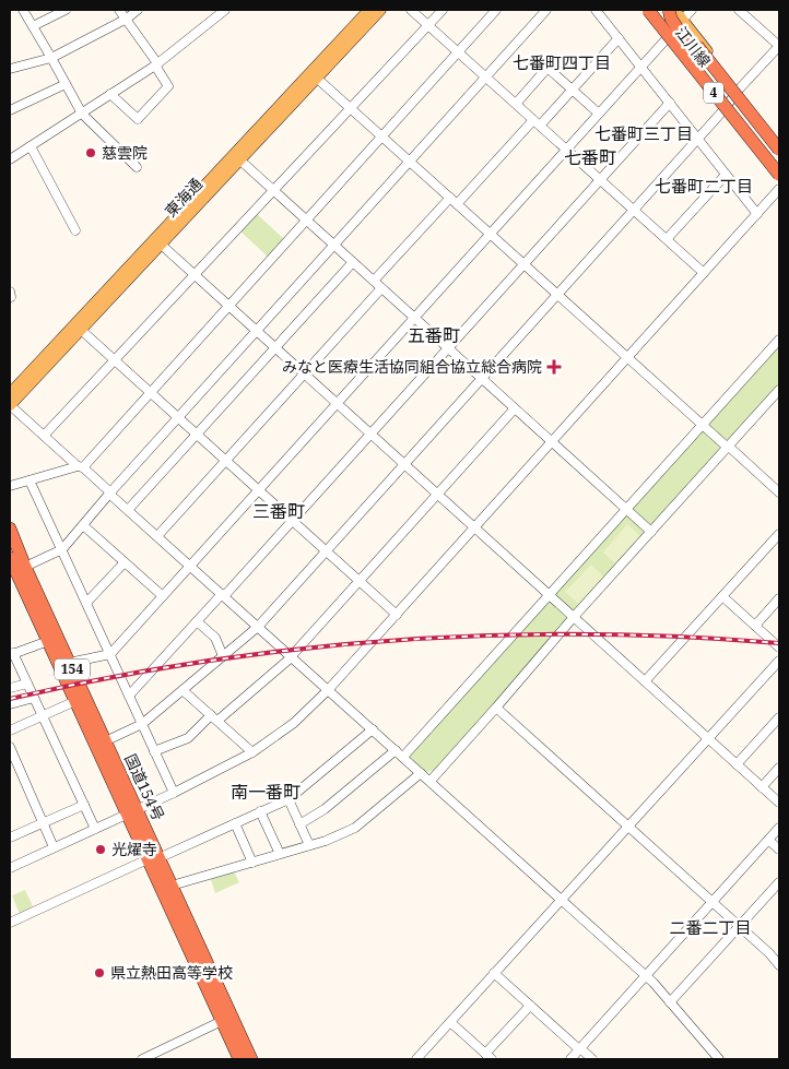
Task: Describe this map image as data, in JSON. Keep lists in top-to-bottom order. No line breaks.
{"streets":{"highway":["4","154","国道154号"],"main road":["江川線","東海通"]},"crossings":[["江川線","4"]],"districts":["七番町四丁目","七番町三丁目","七番町","七番町二丁目","五番町","三番町","南一番町","二番二丁目"],"places":{"other":["慈雲院","光燿寺","県立熱田高等学校"],"health":["みなと医療生活協同組合協立総合病院"]}}
